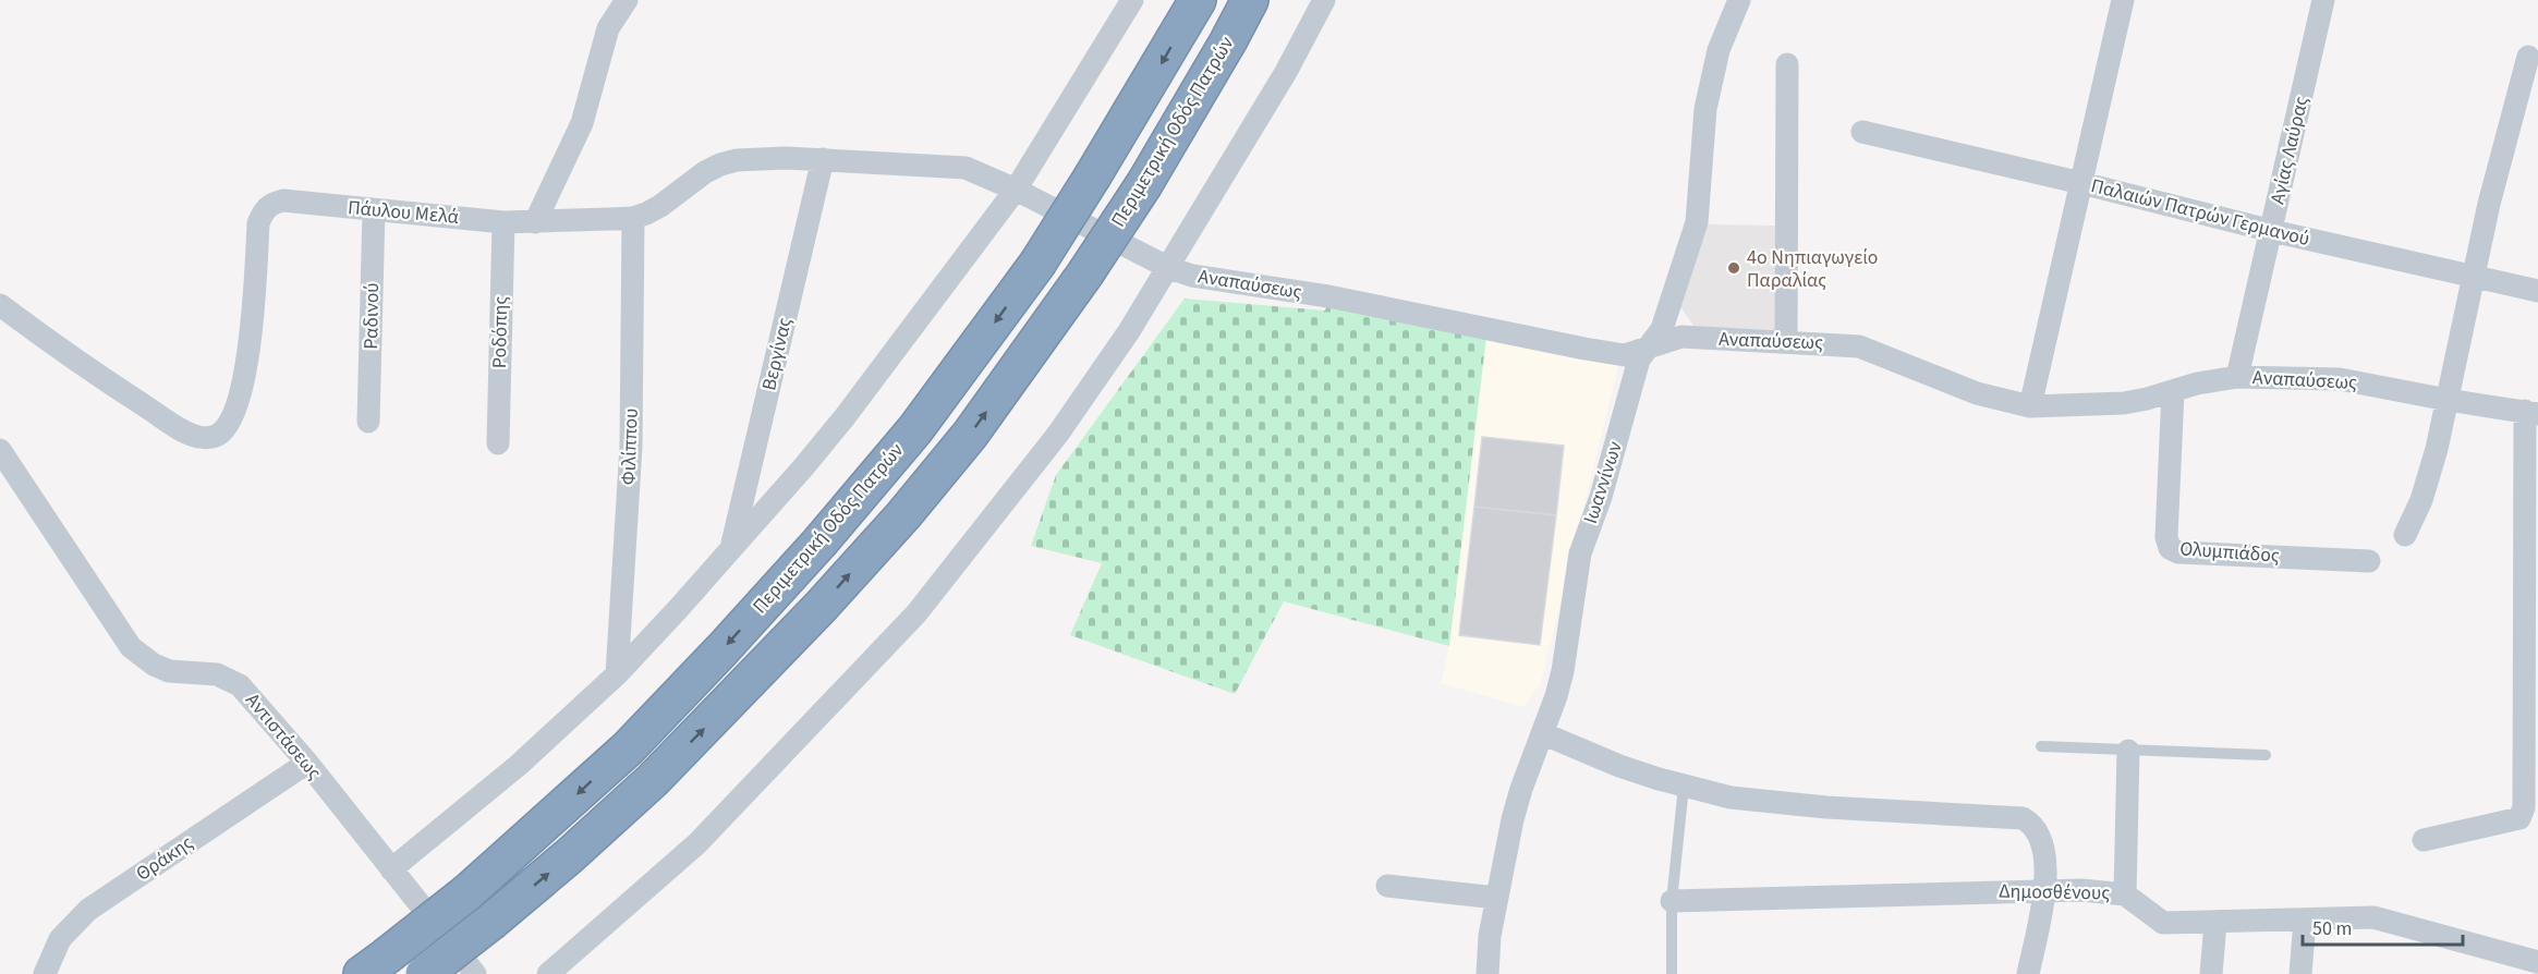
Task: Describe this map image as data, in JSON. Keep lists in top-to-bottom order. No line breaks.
{"streets":{"highway":["Περιμετρική Οδός Πατρών"],"street":["Αγίας Λαύρας","Πάυλου Μελά","Παλαιών Πατρών Γερμανού","Αναπαύσεως","Ραδινού","Ροδόπης","Βεργίνας","Φιλίππου","Ιωαννίνων","Ολυμπιάδος","Αντιστάσεως","Θράκης","Δημοσθένους"]},"crossings":[["Αγίας Λαύρας","Παλαιών Πατρών Γερμανού"],["Αγίας Λαύρας","Αναπαύσεως"],["Πάυλου Μελά","Αναπαύσεως"],["Πάυλου Μελά","Ραδινού"],["Πάυλου Μελά","Ροδόπης"],["Πάυλου Μελά","Βεργίνας"],["Πάυλου Μελά","Φιλίππου"],["Αναπαύσεως","Ιωαννίνων"],["Αναπαύσεως","Ολυμπιάδος"],["Αντιστάσεως","Θράκης"]],"places":["4o Νηπιαγωγείο Παραλίας"],"scale_bar":"50 m"}
